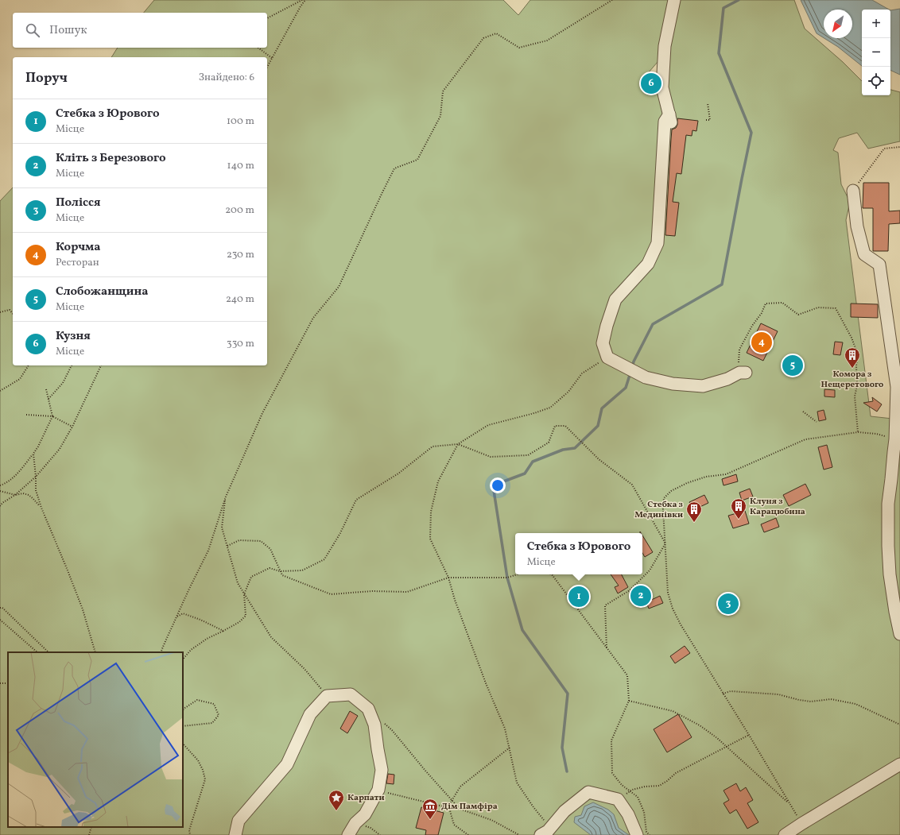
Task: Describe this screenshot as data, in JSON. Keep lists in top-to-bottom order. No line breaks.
{"places":{"building":["Комора з Нещеретового","Клуня з Карацюбина","Стебка з Мединівки"],"place":["Карпати"],"museum":["Дім Памфіра"]},"north":"bottom left","page":{"map_buttons":["+","−"],"search":"Пошук","heading":["Поруч","Знайдено: 6"],"pins":["6","4","5","2","1","3"],"list":[{"mark":"1","name":"Стебка з Юрового","note":"Місце","value":"100 m"},{"mark":"2","name":"Кліть з Березового","note":"Місце","value":"140 m"},{"mark":"3","name":"Полісся","note":"Місце","value":"200 m"},{"mark":"4","name":"Корчма","note":"Ресторан","value":"230 m"},{"mark":"5","name":"Слобожанщина","note":"Місце","value":"240 m"},{"mark":"6","name":"Кузня","note":"Місце","value":"330 m"}],"popup":["Стебка з Юрового","Місце"]}}
